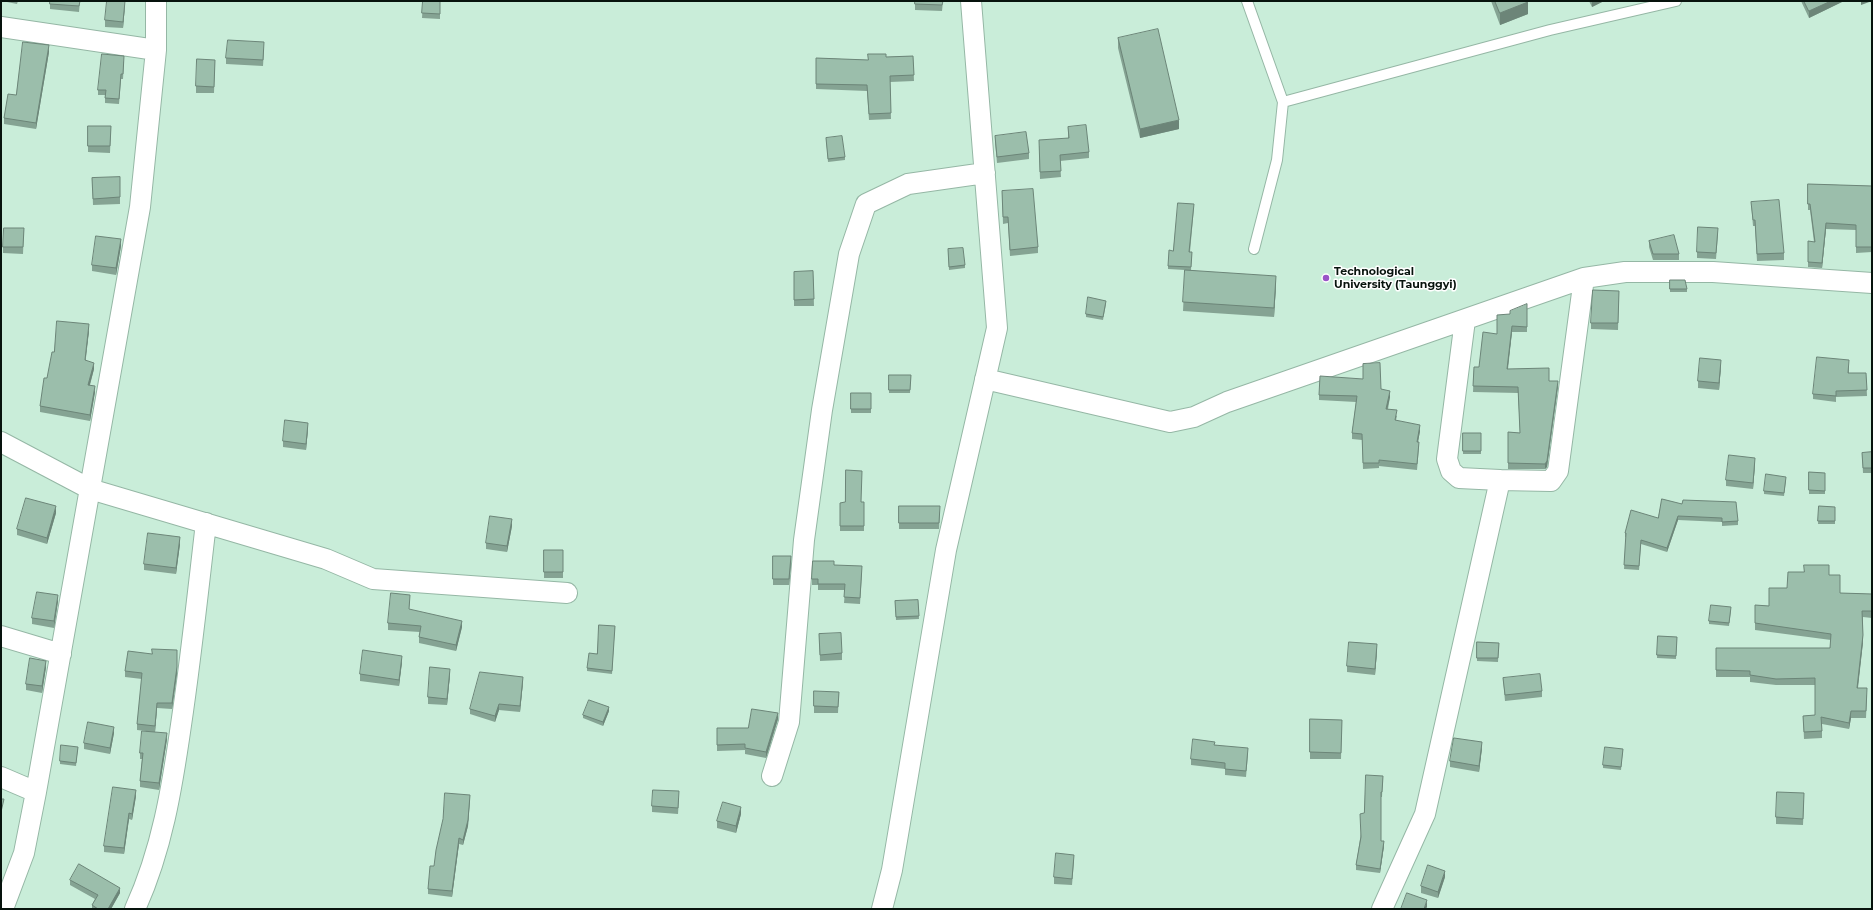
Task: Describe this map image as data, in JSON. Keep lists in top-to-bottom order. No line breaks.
{"places":["Technological University (Taunggyi)"]}
